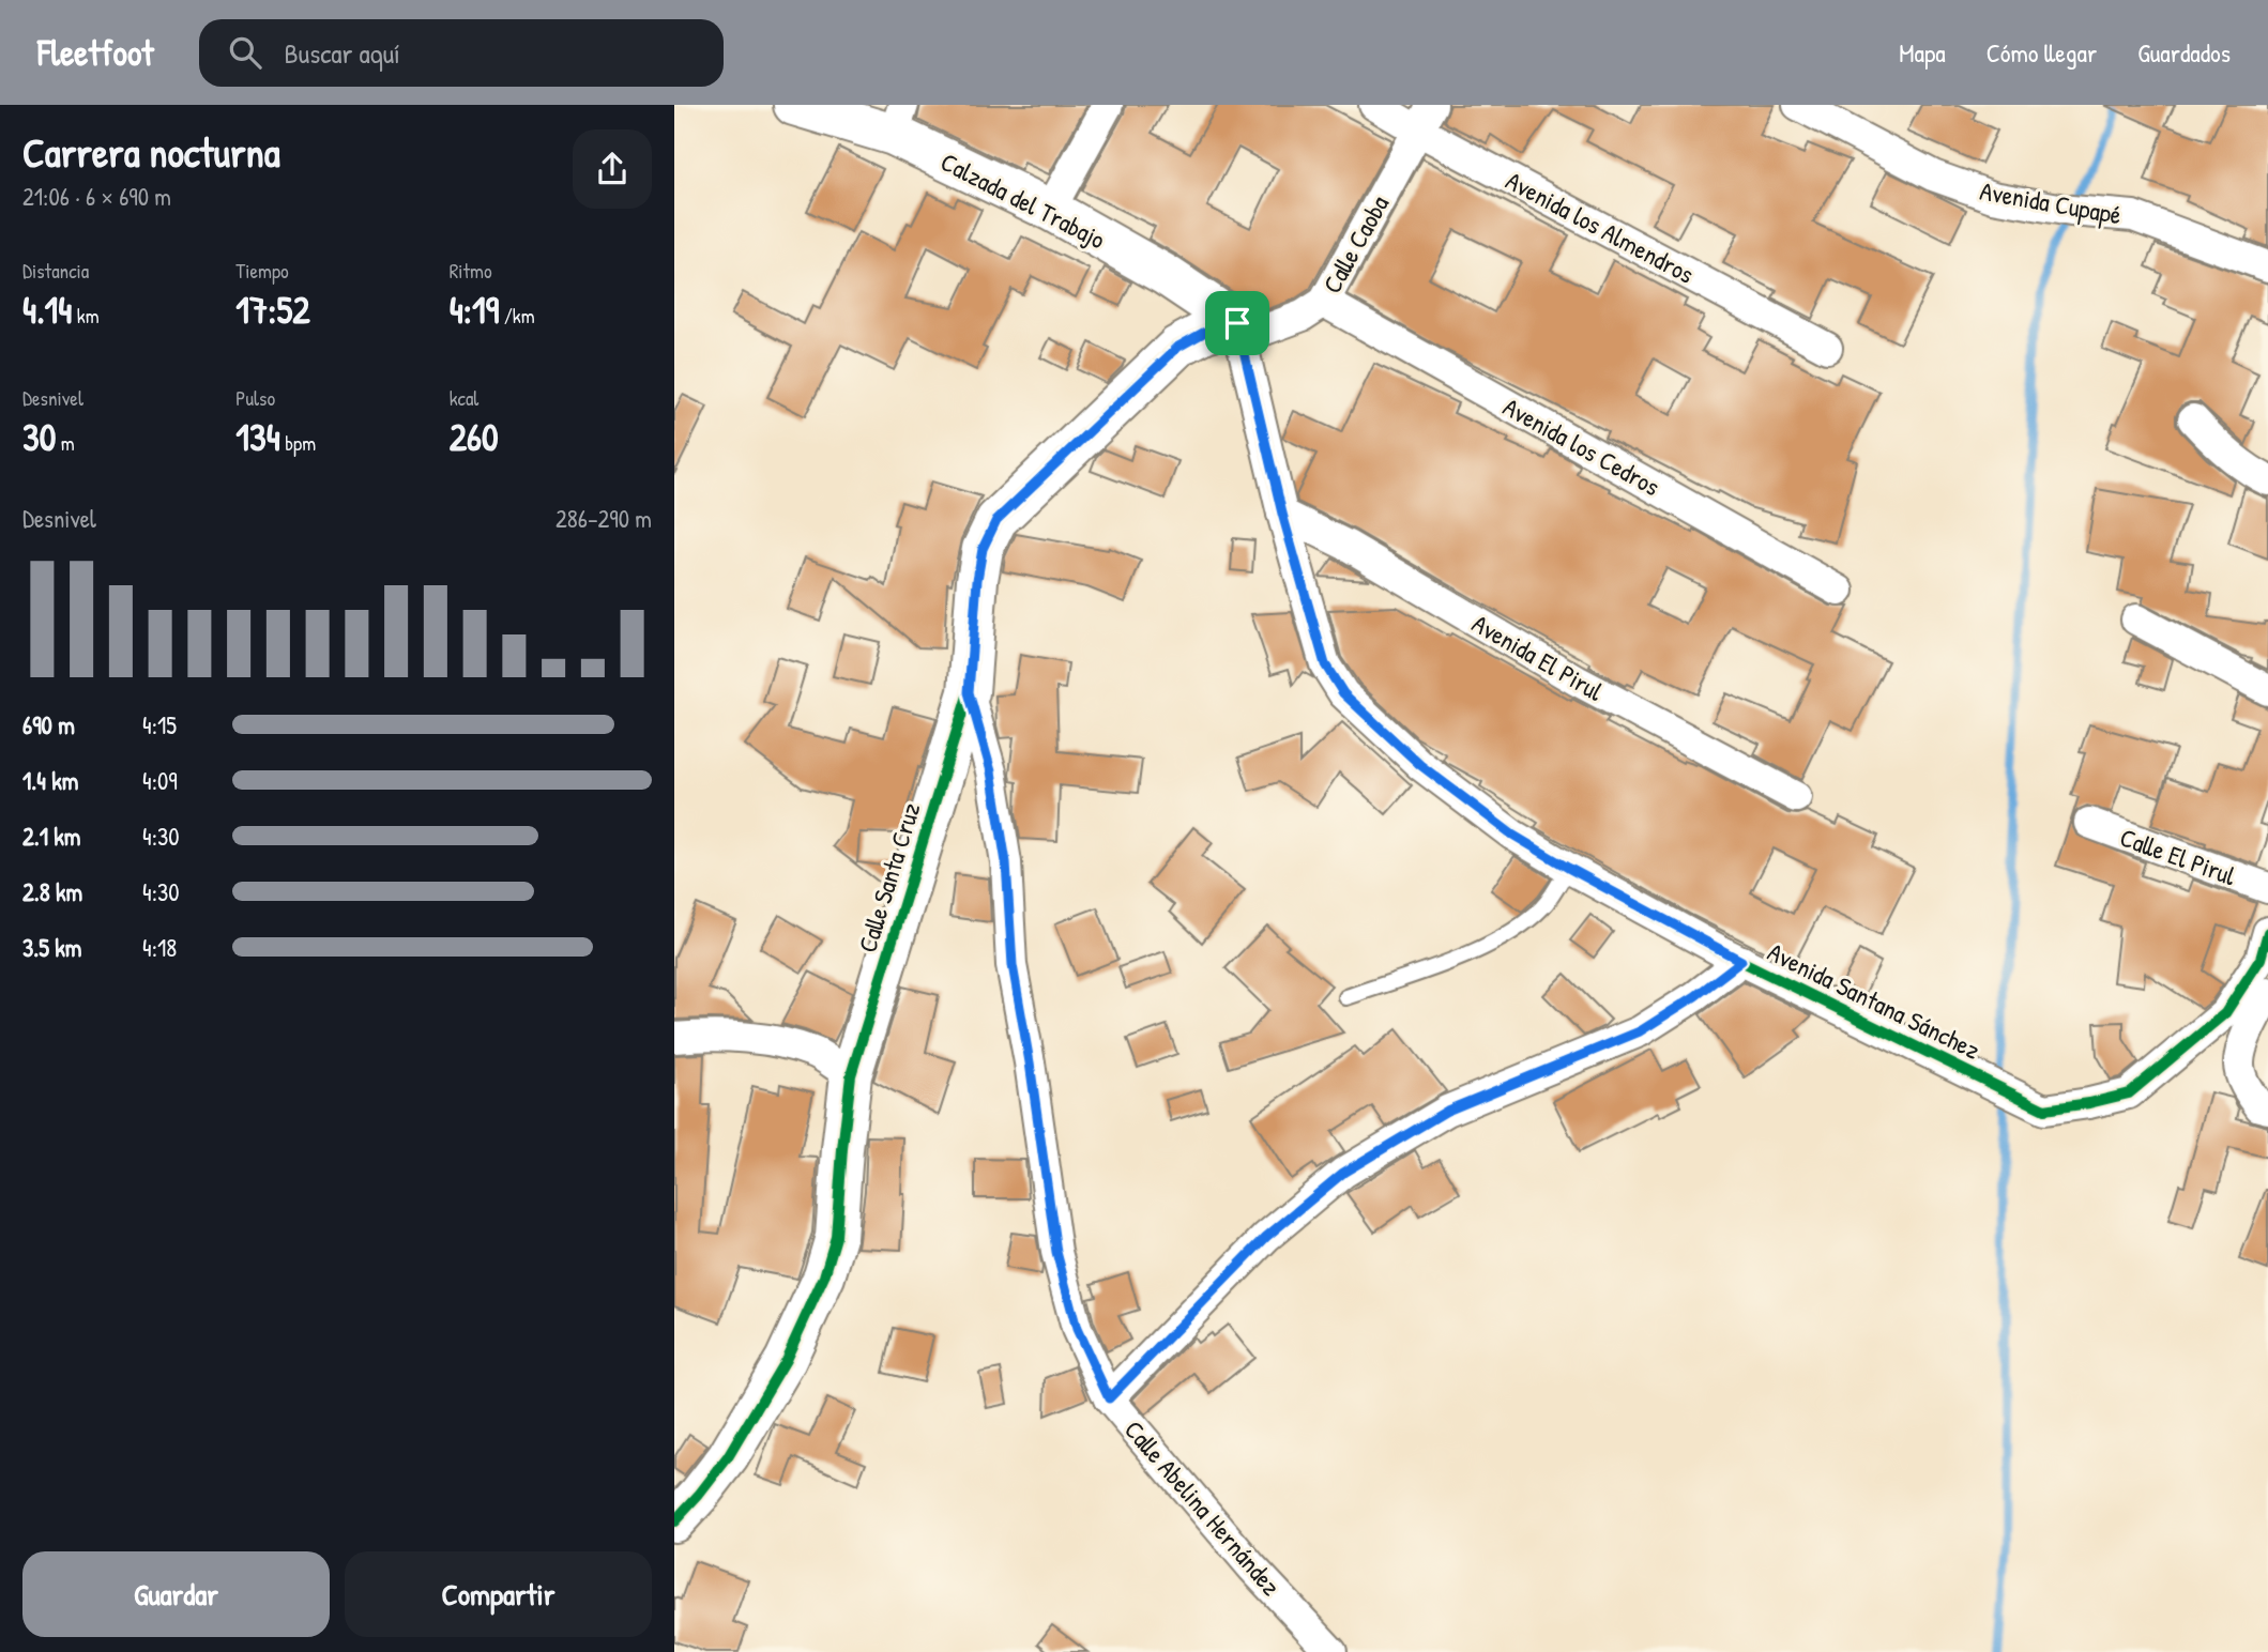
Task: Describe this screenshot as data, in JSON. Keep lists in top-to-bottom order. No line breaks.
{"streets":{"street":["Calzada del Trabajo","Avenida Cupapé","Avenida los Almendros","Calle Caoba","Avenida los Cedros","Avenida El Pirul","Calle El Pirul","Calle Santa Cruz","Avenida Santana Sánchez","Calle Abelina Hernández"]},"crossings":[["Calzada del Trabajo","Calle Caoba"],["Calzada del Trabajo","Calle Santa Cruz"],["Calzada del Trabajo","Avenida Santana Sánchez"],["Avenida los Almendros","Calle Caoba"],["Calle Caoba","Avenida los Cedros"],["Calle Caoba","Calle Santa Cruz"],["Calle Caoba","Avenida Santana Sánchez"],["Avenida El Pirul","Avenida Santana Sánchez"],["Calle Santa Cruz","Avenida Santana Sánchez"],["Calle Santa Cruz","Calle Abelina Hernández"]],"page":{"header":"Fleetfoot","search":"Buscar aquí","nav":["Mapa","Cómo llegar","Guardados"],"heading":["Carrera nocturna","21:06 · 6 × 690 m"],"stats":[["Distancia","4.14 km"],["Tiempo","17:52"],["Ritmo","4:19 /km"],["Desnivel","30 m"],["Pulso","134 bpm"],["kcal","260"]],"chart":["Desnivel","286–290 m"],"list":[{"name":"690 m","note":"4:15"},{"name":"1.4 km","note":"4:09"},{"name":"2.1 km","note":"4:30"},{"name":"2.8 km","note":"4:30"},{"name":"3.5 km","note":"4:18"}],"buttons":["Guardar","Compartir"]}}
